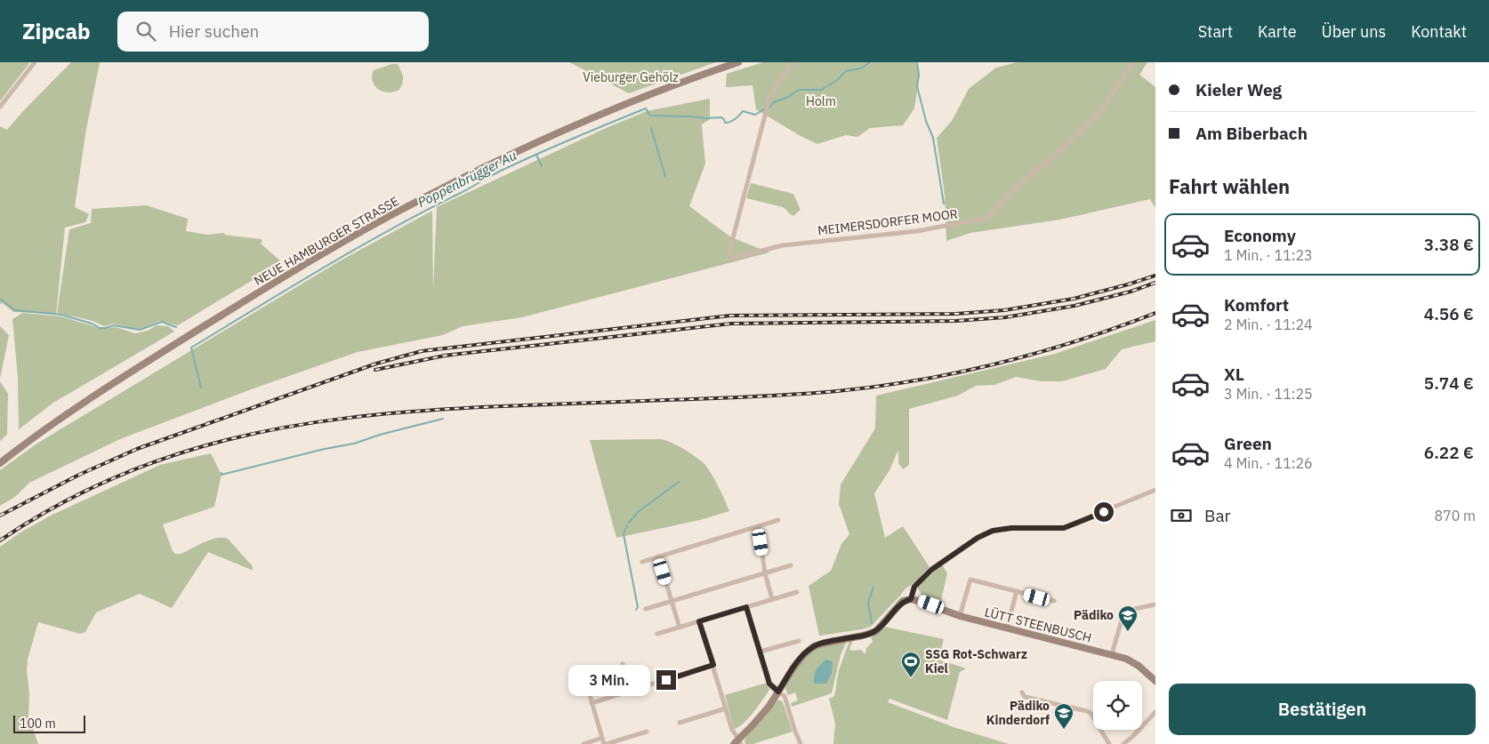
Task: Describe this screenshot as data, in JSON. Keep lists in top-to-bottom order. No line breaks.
{"streets":{"main road":["NEUE HAMBURGER STRASSE","LÜTT STEENBUSCH"],"street":["MEIMERSDORFER MOOR"]},"water":["Poppenbrügger Au"],"parks":["Vieburger Gehölz","Holm"],"places":{"school or university":["Pädiko","Pädiko Kinderdorf"],"sports":["SSG Rot-Schwarz Kiel"]},"scale_bar":"100 m","page":{"header":"Zipcab","search":"Hier suchen","nav":["Start","Karte","Über uns","Kontakt"],"banner":["Kieler Weg","Am Biberbach"],"heading":"Fahrt wählen","list":[{"name":"Economy","note":"1 Min. · 11:23","value":"3.38 €"},{"name":"Komfort","note":"2 Min. · 11:24","value":"4.56 €"},{"name":"XL","note":"3 Min. · 11:25","value":"5.74 €"},{"name":"Green","note":"4 Min. · 11:26","value":"6.22 €"}],"pay":["Bar","870 m"],"bubble":"3 Min.","buttons":"Bestätigen","scale":"100 m"}}
